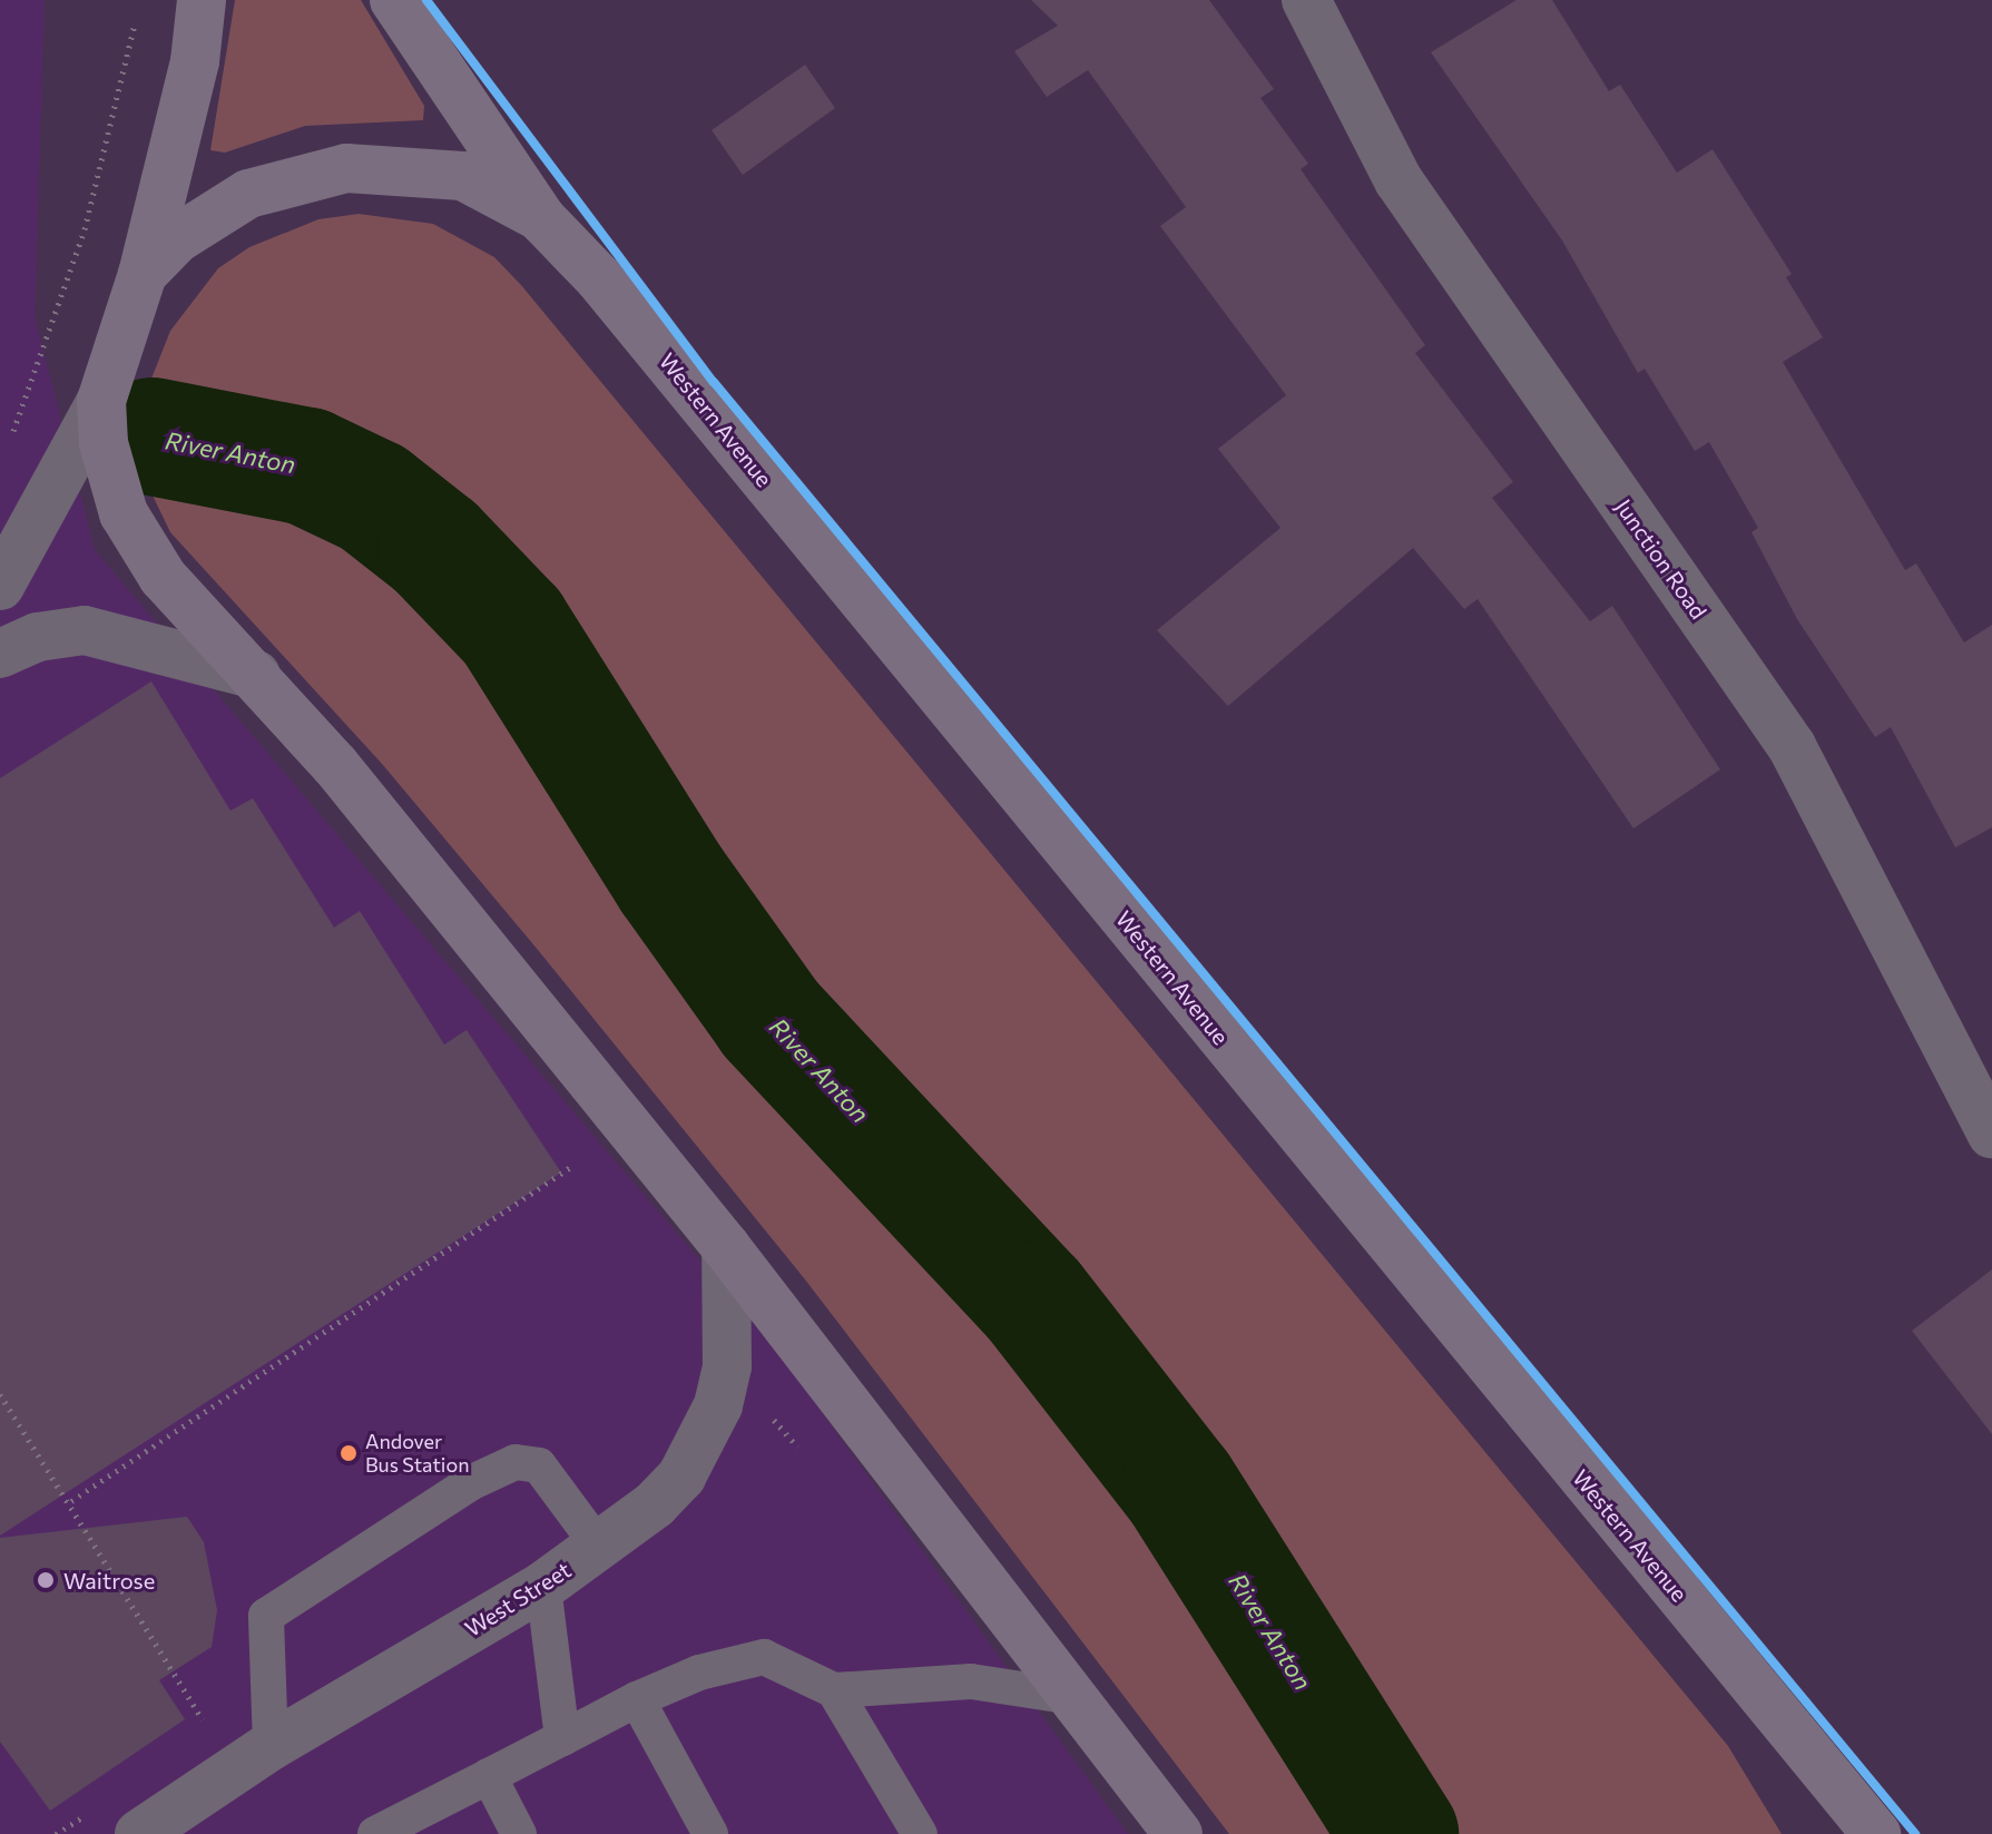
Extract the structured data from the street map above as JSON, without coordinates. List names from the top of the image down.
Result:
{
  "streets": {
    "main road": ["Western Avenue"],
    "street": ["Junction Road", "West Street"]
  },
  "crossings": [
    ["Western Avenue", "West Street"]
  ],
  "water": ["River Anton"],
  "places": ["Andover Bus Station", "Waitrose"]
}
